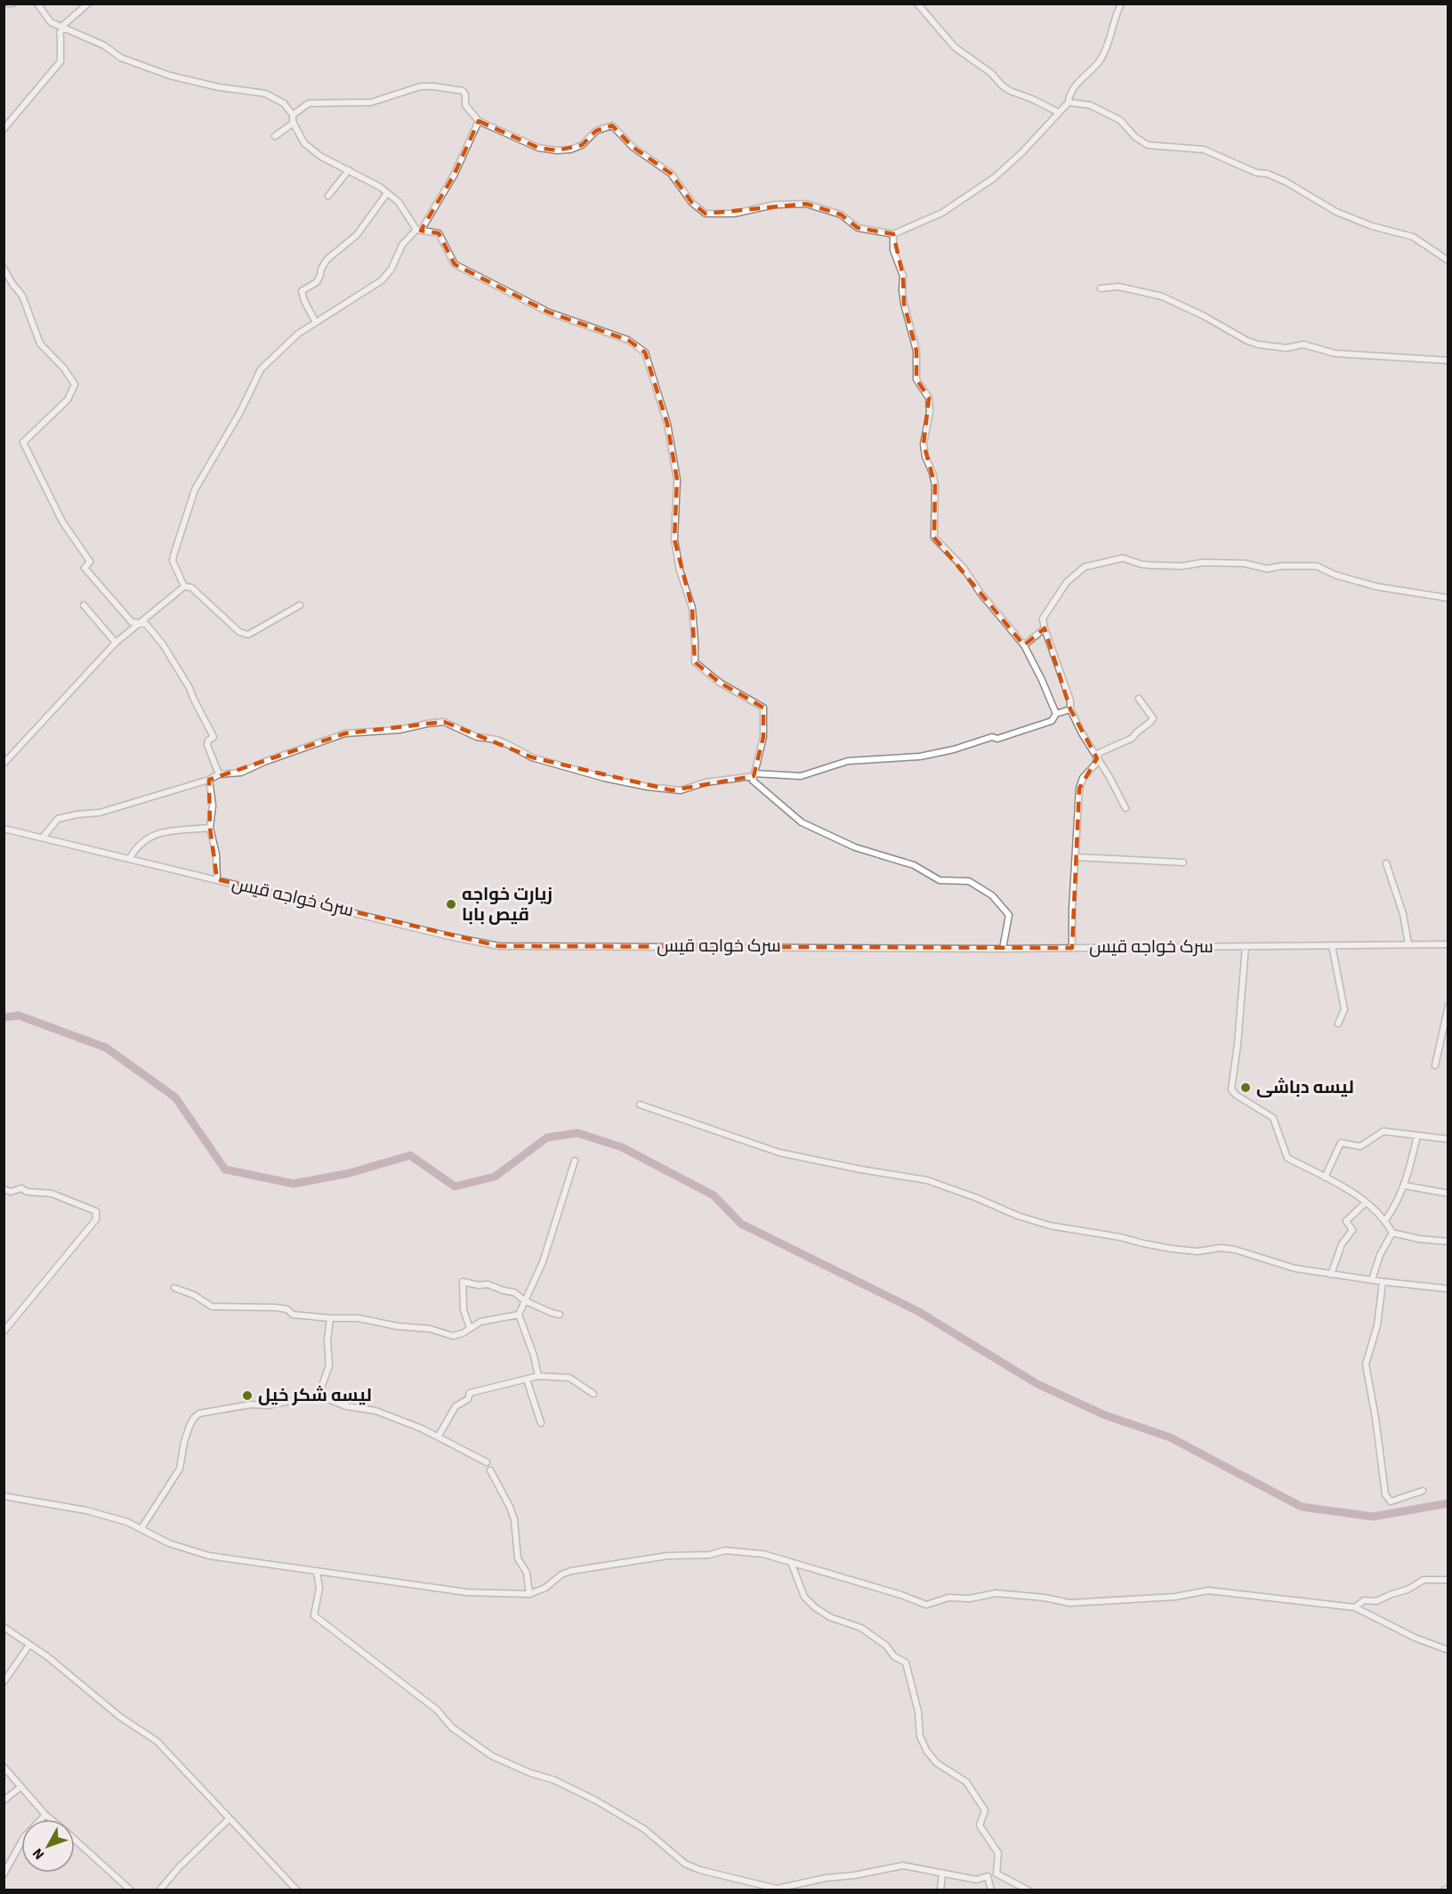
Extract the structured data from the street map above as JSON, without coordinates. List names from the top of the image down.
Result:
{
  "streets": {
    "street": ["سرک خواجه قیس"]
  },
  "places": ["زیارت خواجه قیص بابا", "لیسه دباشی", "لیسه شکر خیل"],
  "north": "bottom left"
}
